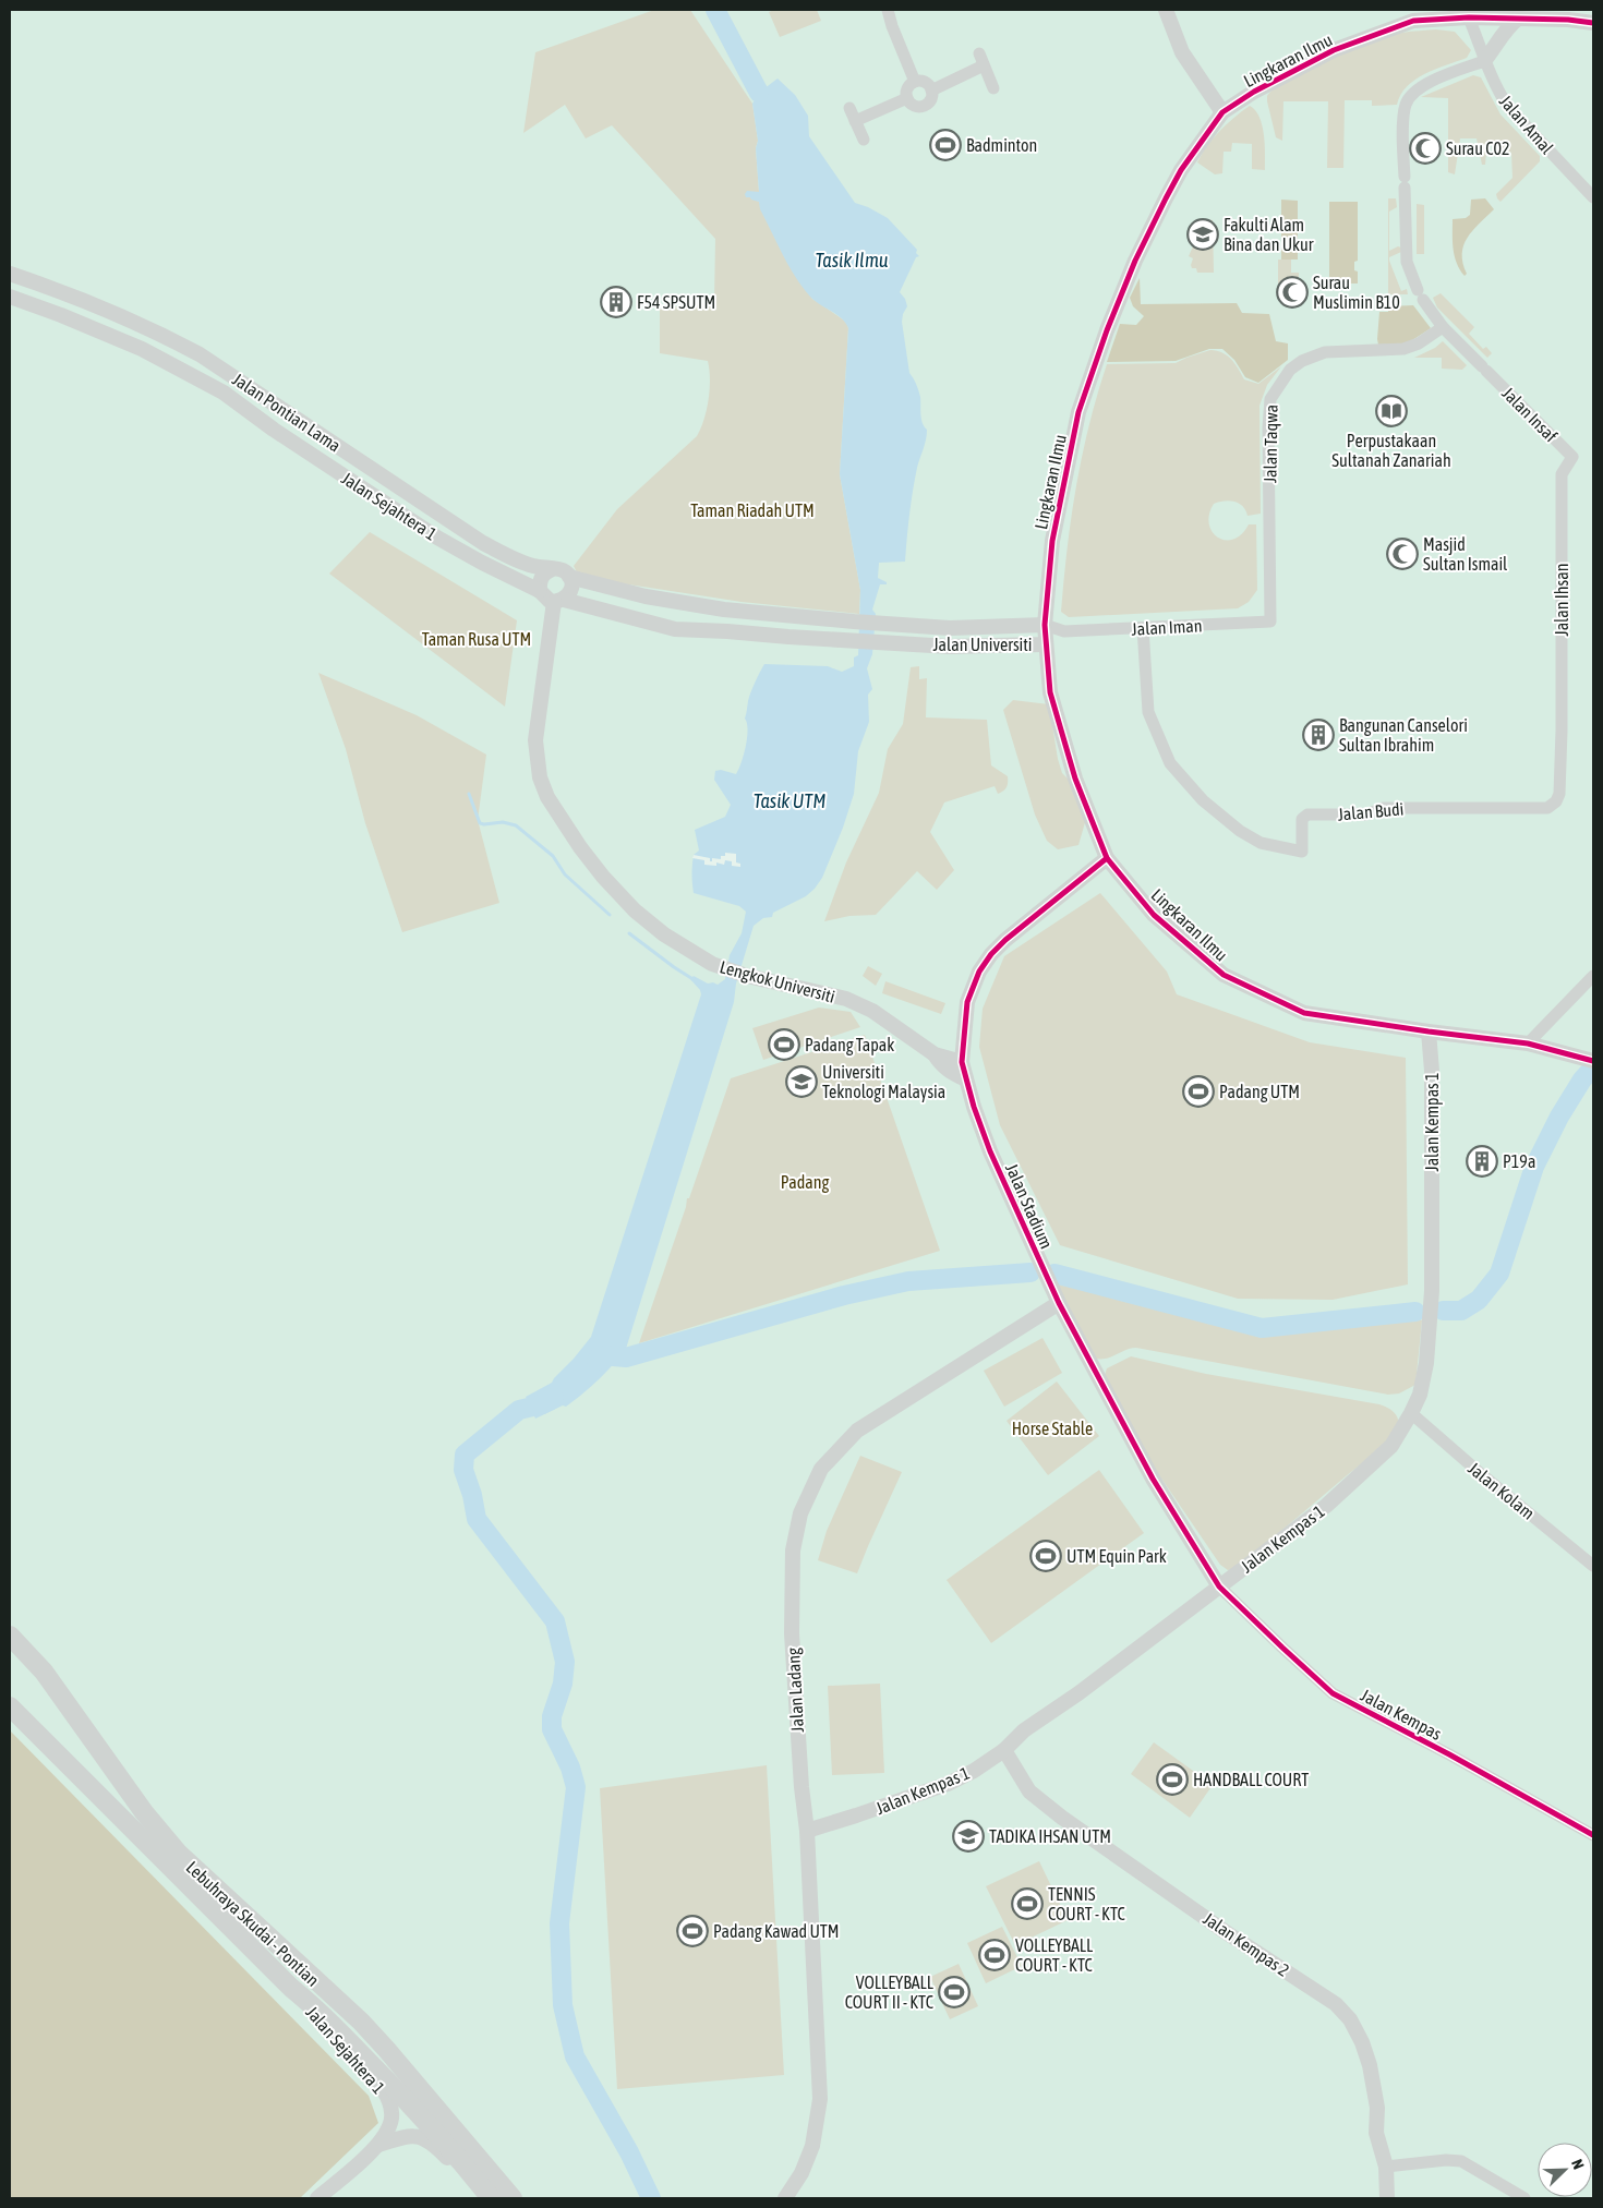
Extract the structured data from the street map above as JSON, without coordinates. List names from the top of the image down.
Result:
{
  "streets": {
    "highway": ["Lebuhraya Skudai - Pontian"],
    "street": [
      "Lingkaran Ilmu",
      "Jalan Amal",
      "Jalan Pontian Lama",
      "Jalan Insaf",
      "Jalan Taqwa",
      "Jalan Sejahtera 1",
      "Jalan Ihsan",
      "Jalan Iman",
      "Jalan Universiti",
      "Jalan Budi",
      "Lengkok Universiti",
      "Jalan Kempas 1",
      "Jalan Stadium",
      "Jalan Kolam",
      "Jalan Ladang",
      "Jalan Kempas",
      "Jalan Kempas 2"
    ]
  },
  "crossings": [
    ["Lingkaran Ilmu", "Jalan Amal"],
    ["Lingkaran Ilmu", "Jalan Universiti"],
    ["Lingkaran Ilmu", "Jalan Kempas 1"],
    ["Lingkaran Ilmu", "Jalan Stadium"],
    ["Jalan Amal", "Jalan Insaf"],
    ["Jalan Pontian Lama", "Jalan Sejahtera 1"],
    ["Jalan Pontian Lama", "Jalan Universiti"],
    ["Jalan Pontian Lama", "Lengkok Universiti"],
    ["Jalan Insaf", "Jalan Taqwa"],
    ["Jalan Insaf", "Jalan Ihsan"],
    ["Jalan Taqwa", "Jalan Iman"],
    ["Jalan Sejahtera 1", "Jalan Universiti"],
    ["Jalan Sejahtera 1", "Lengkok Universiti"],
    ["Jalan Sejahtera 1", "Lebuhraya Skudai - Pontian"],
    ["Jalan Ihsan", "Jalan Budi"],
    ["Jalan Iman", "Jalan Universiti"],
    ["Jalan Iman", "Jalan Budi"],
    ["Jalan Universiti", "Lengkok Universiti"],
    ["Lengkok Universiti", "Jalan Stadium"],
    ["Jalan Kempas 1", "Jalan Stadium"],
    ["Jalan Kempas 1", "Jalan Kolam"],
    ["Jalan Kempas 1", "Jalan Ladang"],
    ["Jalan Kempas 1", "Jalan Kempas"],
    ["Jalan Kempas 1", "Jalan Kempas 2"],
    ["Jalan Stadium", "Jalan Ladang"],
    ["Jalan Stadium", "Jalan Kempas"]
  ],
  "water": ["Tasik Ilmu", "Tasik UTM"],
  "parks": [
    "Taman Riadah UTM",
    "Taman Rusa UTM",
    "Padang",
    "Horse Stable"
  ],
  "places": {
    "sports": [
      "Badminton",
      "Padang Tapak",
      "Padang UTM",
      "UTM Equin Park",
      "HANDBALL COURT",
      "TENNIS COURT - KTC",
      "Padang Kawad UTM",
      "VOLLEYBALL COURT - KTC",
      "VOLLEYBALL COURT II - KTC"
    ],
    "mosque": ["Surau C02", "Surau Muslimin B10", "Masjid Sultan Ismail"],
    "school or university": ["Fakulti Alam Bina dan Ukur", "Universiti Teknologi Malaysia", "TADIKA IHSAN UTM"],
    "building": ["F54 SPSUTM", "Bangunan Canselori Sultan Ibrahim", "P19a"],
    "library": ["Perpustakaan Sultanah Zanariah"]
  },
  "north": "top right"
}
